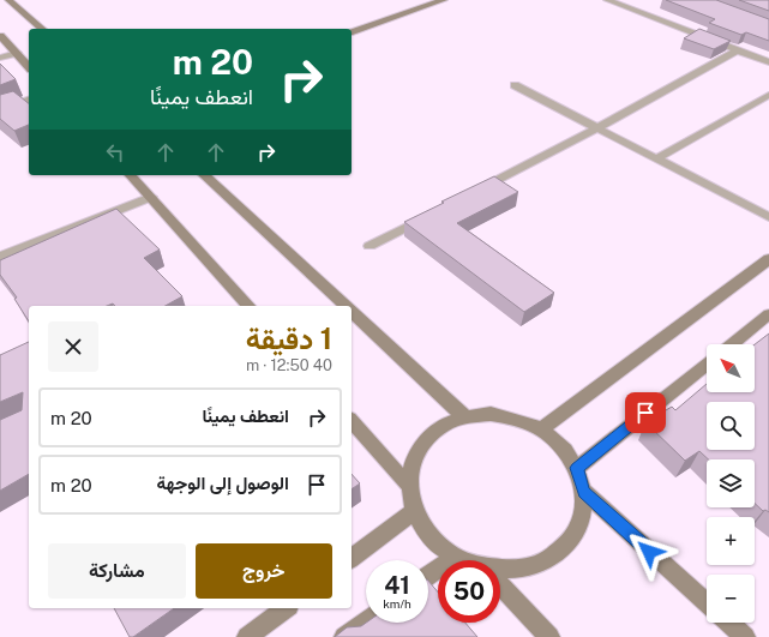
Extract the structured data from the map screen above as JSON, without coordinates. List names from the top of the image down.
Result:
{
  "north": "top left",
  "page": {
    "turn": ["20 m", "انعطف يمينًا"],
    "heading": ["1 دقيقة", "40 m · 12:50"],
    "map_buttons": ["+", "−"],
    "list": [
      {
        "name": "انعطف يمينًا",
        "value": "20 m"
      },
      {
        "name": "الوصول إلى الوجهة",
        "value": "20 m"
      }
    ],
    "buttons": ["خروج", "مشاركة"],
    "speed": "41 km/h",
    "limit": "50"
  }
}
